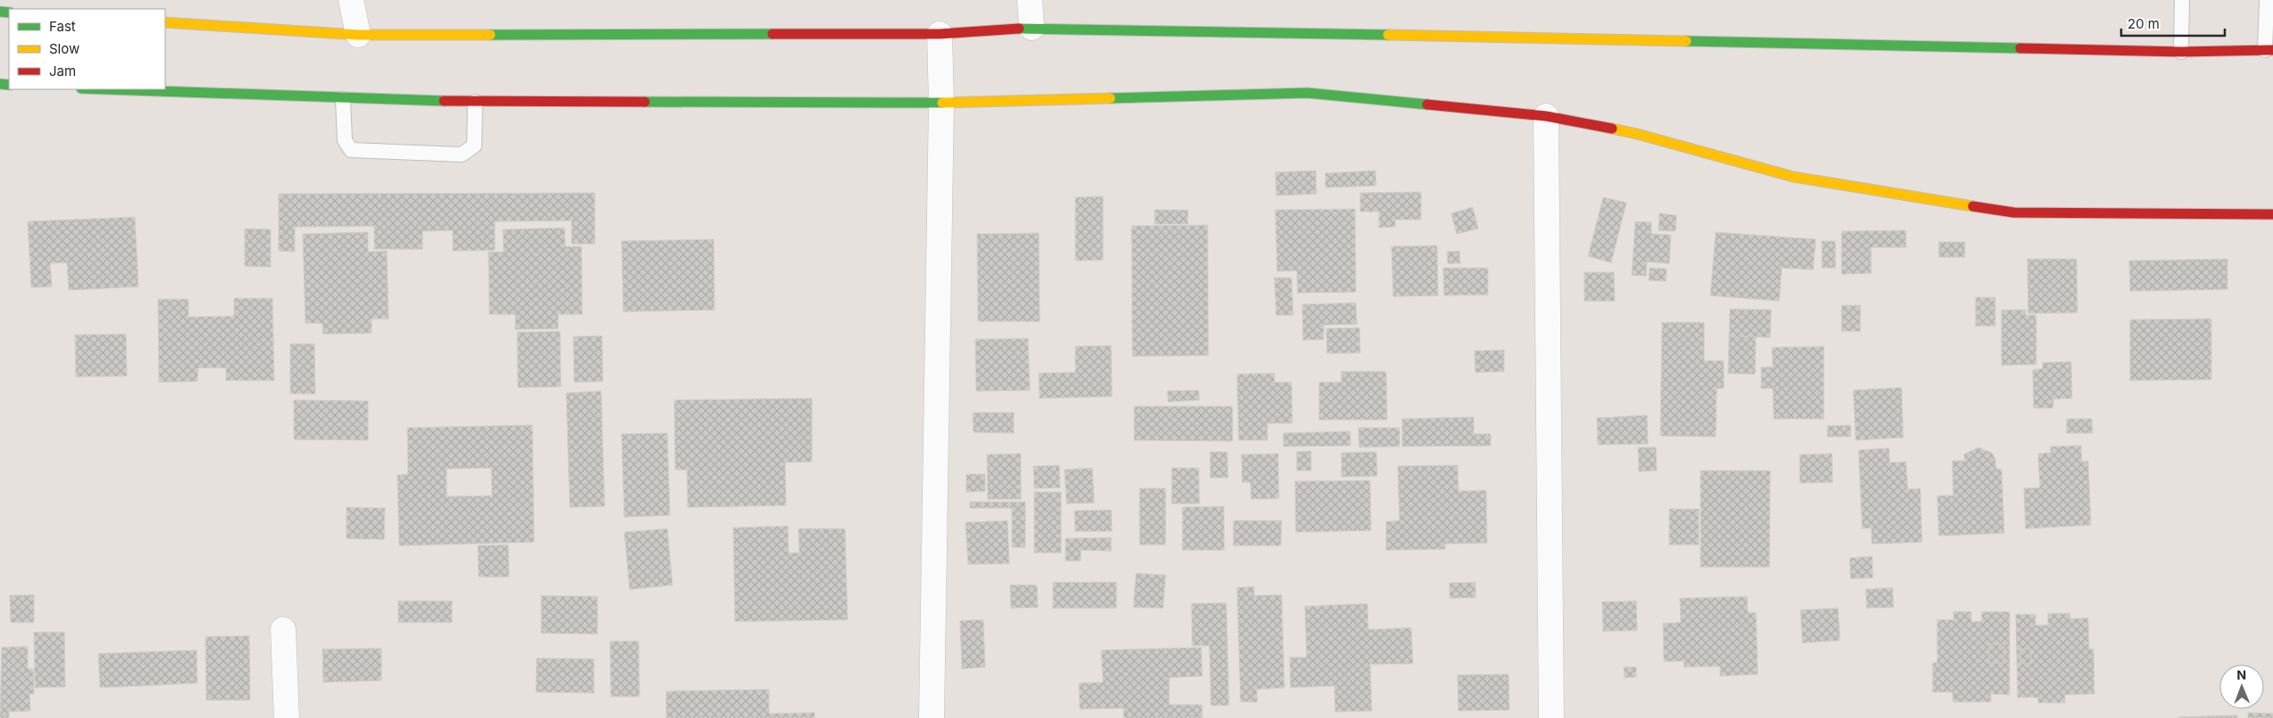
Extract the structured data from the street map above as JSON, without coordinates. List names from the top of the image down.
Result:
{
  "legend": ["Fast", "Slow", "Jam"],
  "scale_bar": "20 m",
  "north": "top"
}
